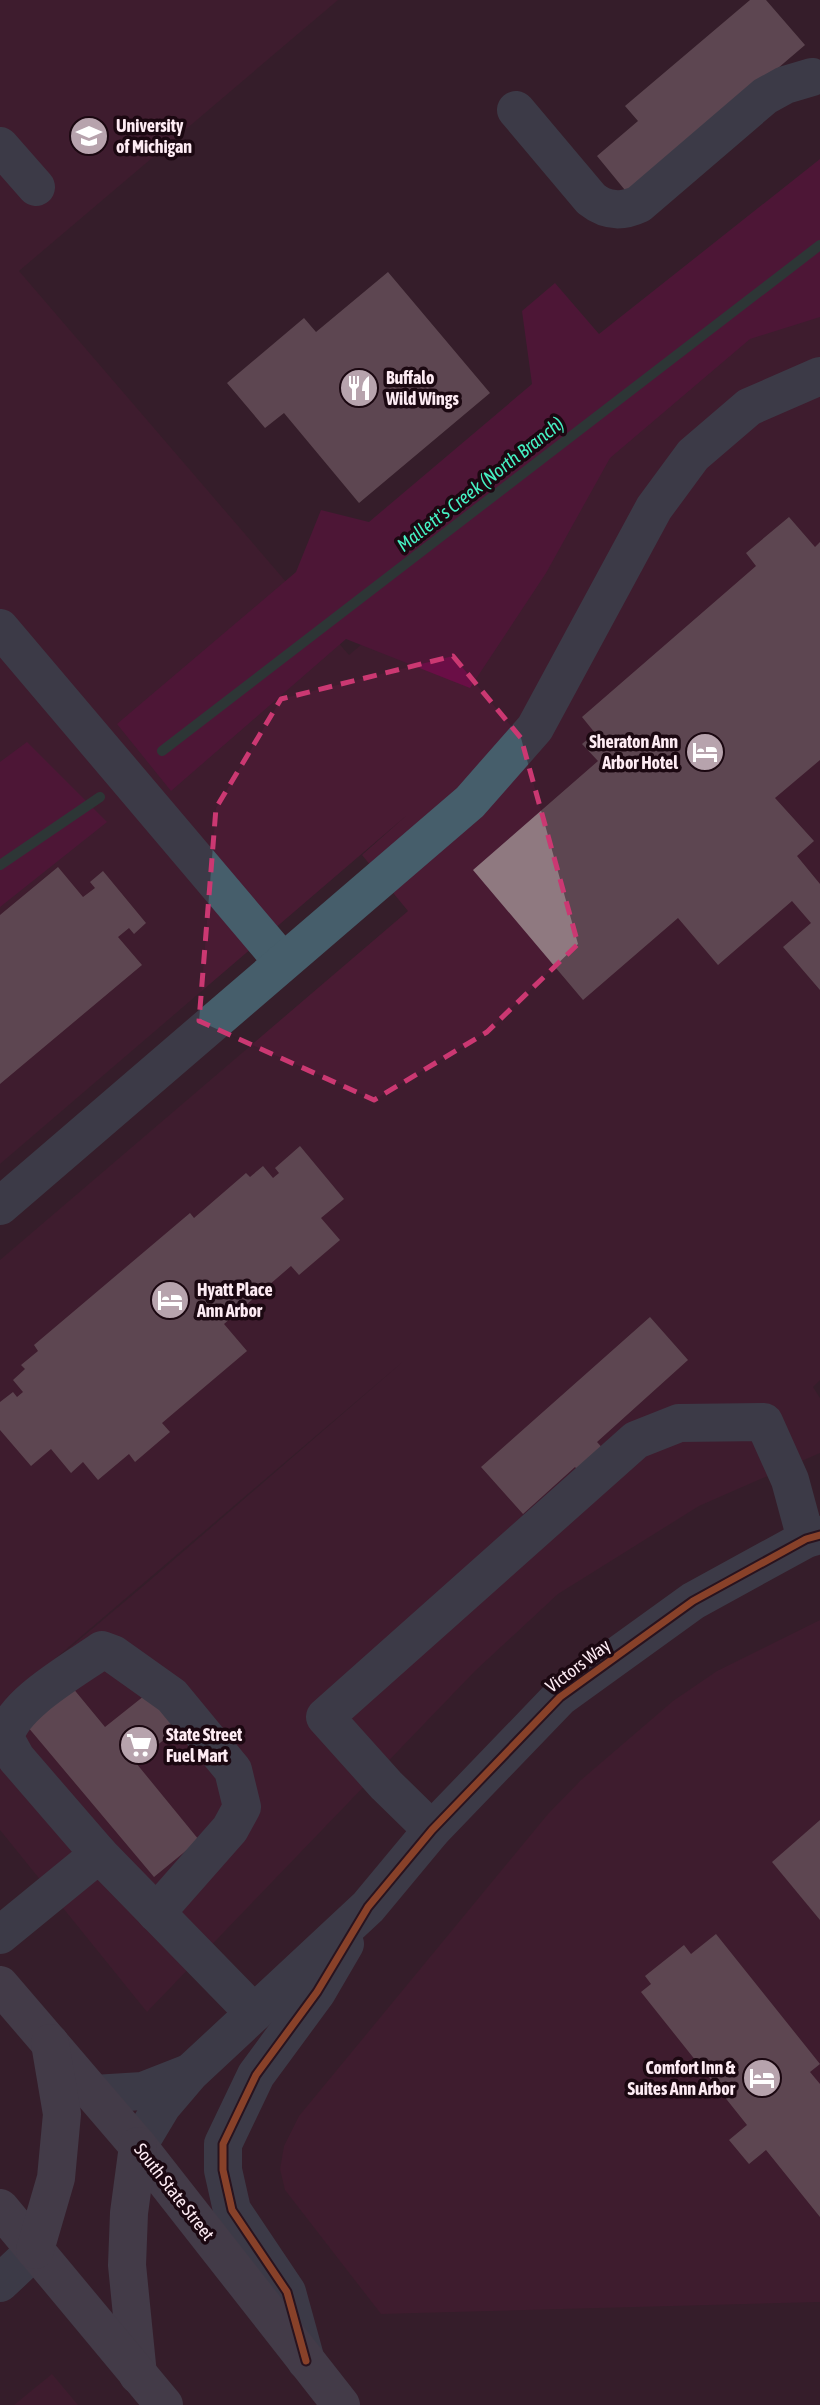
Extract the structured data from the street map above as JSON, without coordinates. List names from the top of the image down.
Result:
{
  "streets": {
    "main road": ["South State Street"],
    "street": ["Victors Way"]
  },
  "crossings": [
    ["Victors Way", "South State Street"]
  ],
  "water": ["Mallett's Creek (North Branch)"],
  "places": {
    "school or university": ["University of Michigan"],
    "restaurant": ["Buffalo Wild Wings"],
    "hotel": ["Sheraton Ann Arbor Hotel", "Hyatt Place Ann Arbor", "Comfort Inn & Suites Ann Arbor"],
    "supermarket": ["State Street Fuel Mart"]
  }
}
